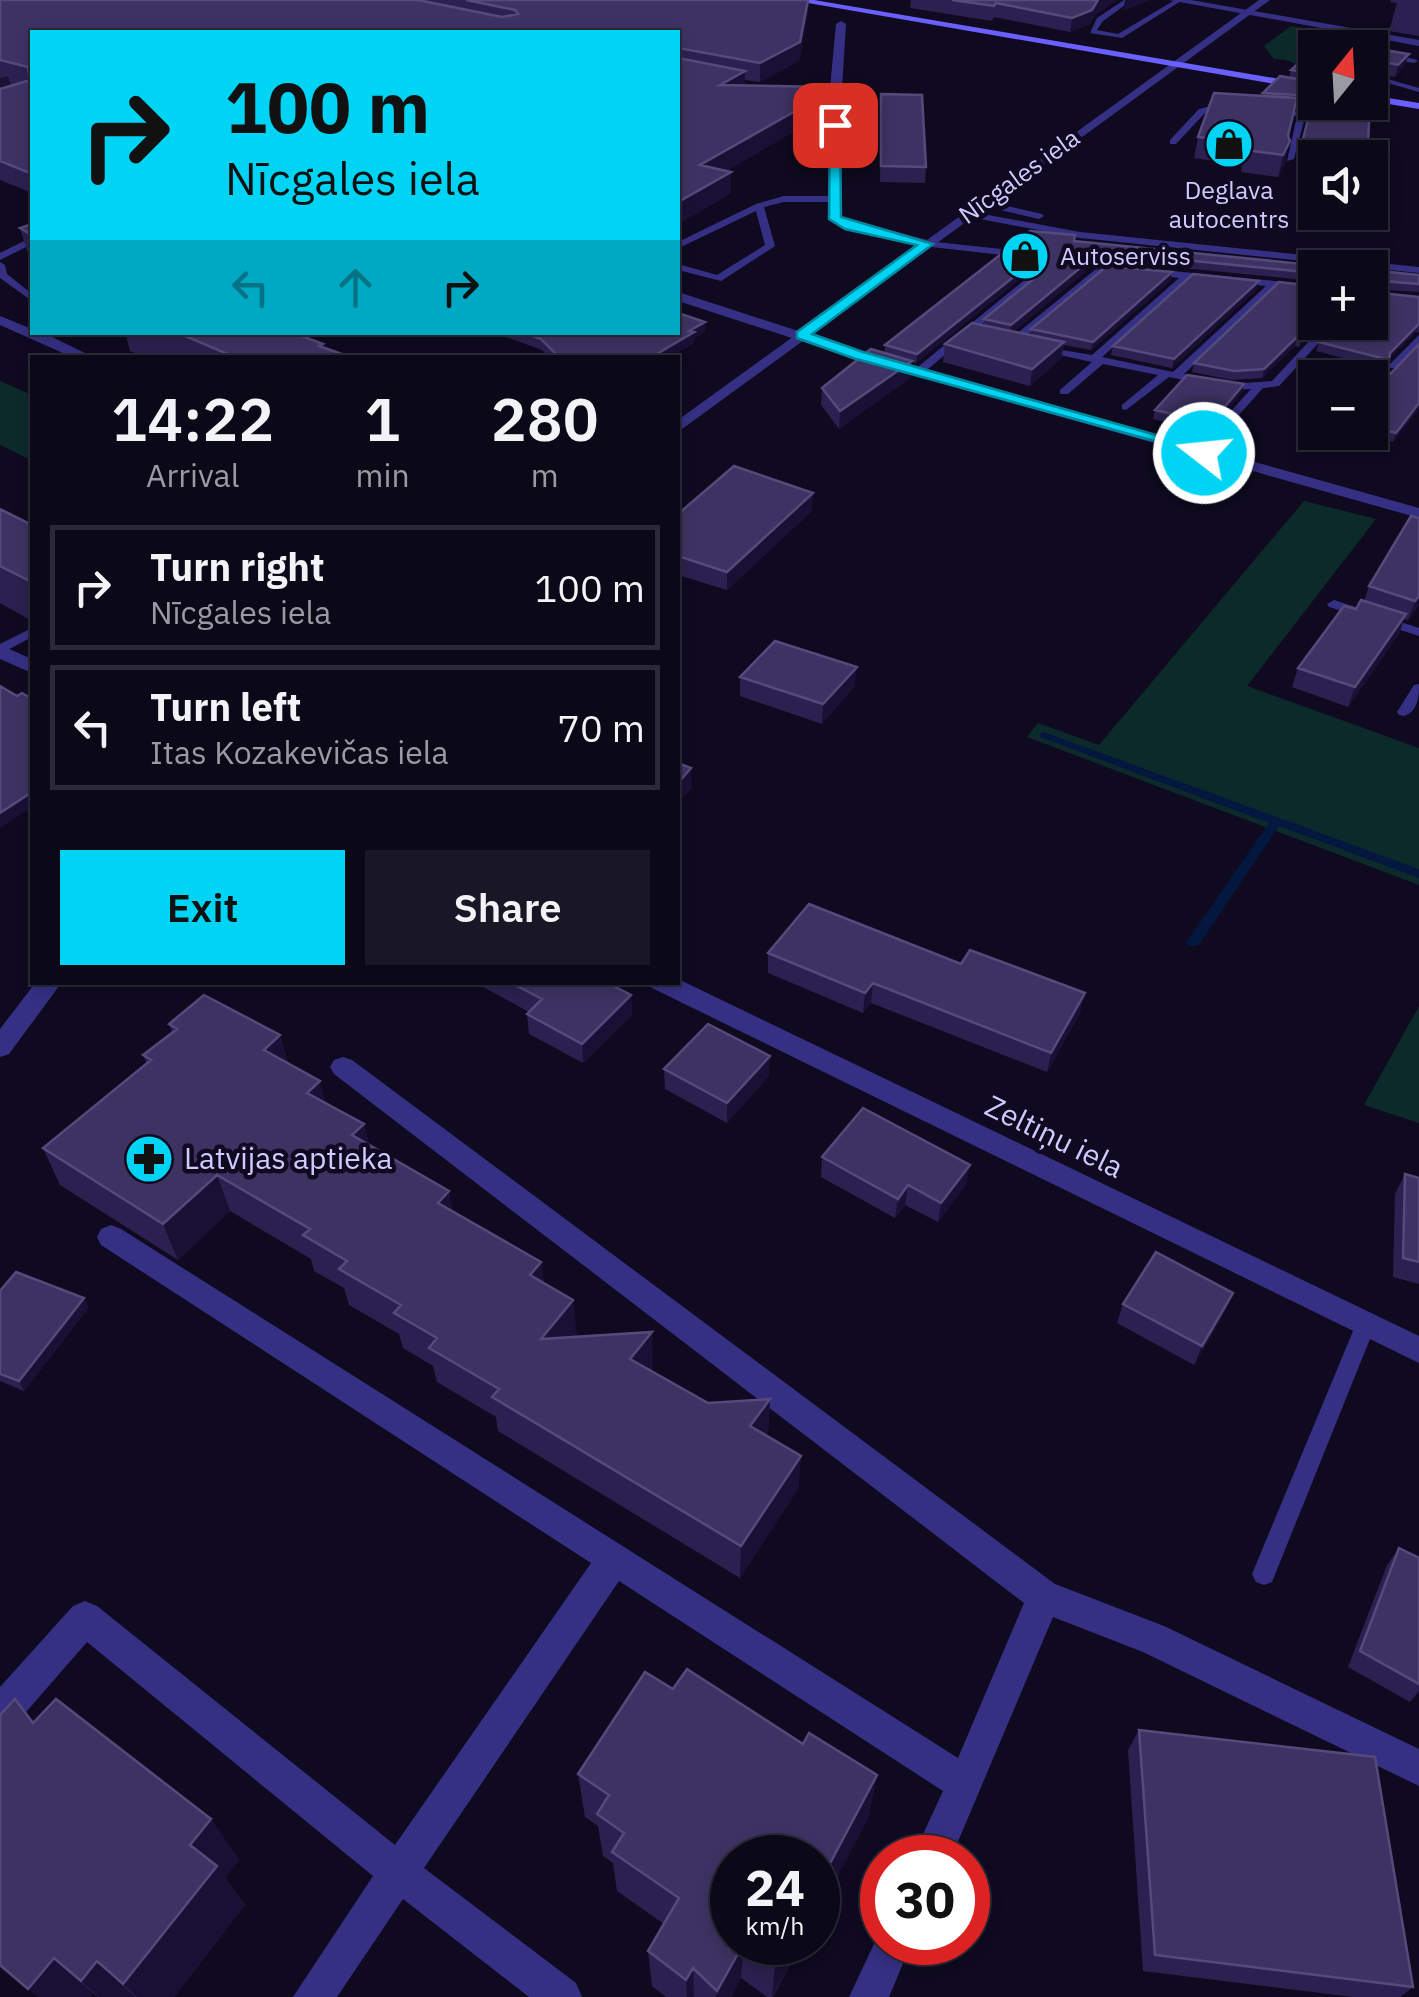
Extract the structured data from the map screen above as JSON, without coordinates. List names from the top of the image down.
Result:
{
  "streets": {
    "street": ["Nīcgales iela", "Zeltiņu iela"]
  },
  "places": {
    "shop": ["Deglava autocentrs", "Autoserviss"],
    "pharmacy": ["Latvijas aptieka"]
  },
  "north": "top",
  "page": {
    "map_buttons": ["+", "−"],
    "turn": ["100 m", "Nīcgales iela"],
    "eta": [
      "14:22",
      "Arrival",
      "1",
      "min",
      "280",
      "m"
    ],
    "list": [
      {
        "name": "Turn right",
        "note": "Nīcgales iela",
        "value": "100 m"
      },
      {
        "name": "Turn left",
        "note": "Itas Kozakevičas iela",
        "value": "70 m"
      }
    ],
    "buttons": ["Exit", "Share"],
    "speed": "24 km/h",
    "limit": "30"
  }
}
